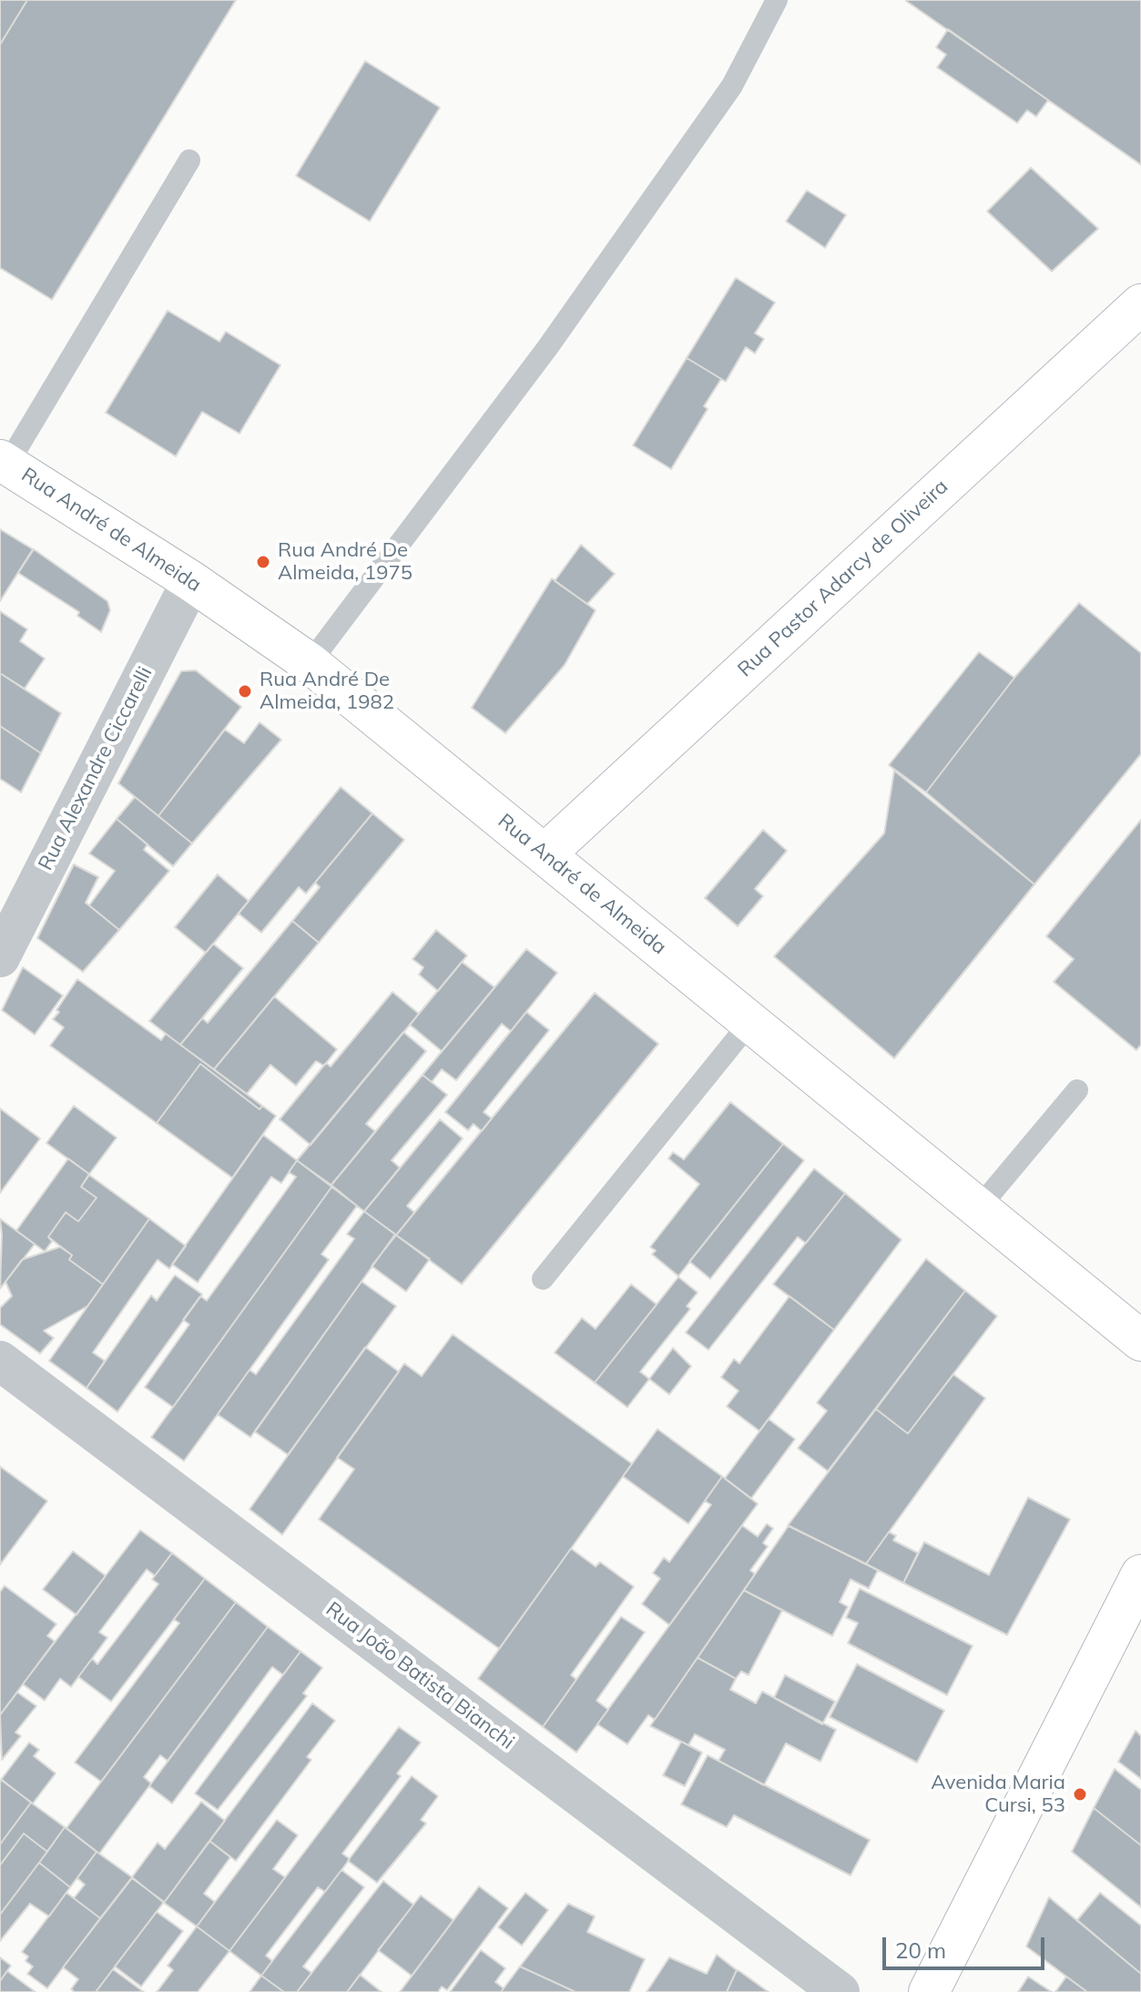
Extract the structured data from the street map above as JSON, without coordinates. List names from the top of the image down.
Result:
{
  "streets": {
    "main road": ["Rua André de Almeida", "Rua Pastor Adarcy de Oliveira"],
    "street": ["Rua Alexandre Ciccarelli", "Rua João Batista Bianchi"]
  },
  "crossings": [
    ["Rua André de Almeida", "Rua Pastor Adarcy de Oliveira"],
    ["Rua André de Almeida", "Rua Alexandre Ciccarelli"]
  ],
  "places": ["Rua André De Almeida, 1975", "Rua André De Almeida, 1982", "Avenida Maria Cursi, 53"],
  "scale_bar": "20 m"
}
